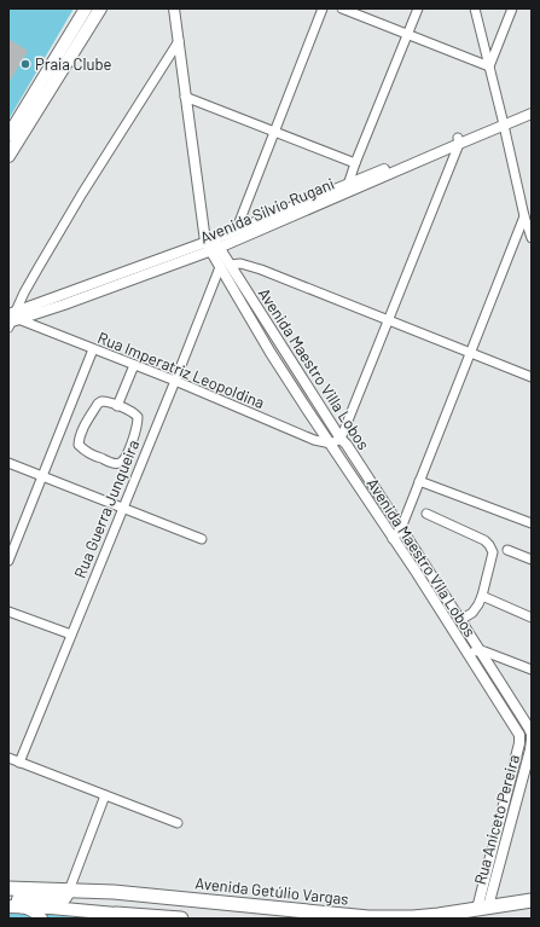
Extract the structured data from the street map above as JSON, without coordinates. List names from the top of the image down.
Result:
{
  "streets": {
    "main road": ["Avenida Getúlio Vargas"],
    "street": [
      "Avenida Silvio Rugani",
      "Avenida Maestro Villa Lobos",
      "Rua Imperatriz Leopoldina",
      "Rua Guerra Junqueira",
      "Avenida Maestro Vila Lobos",
      "Rua Aniceto Pereira"
    ]
  },
  "crossings": [
    ["Avenida Silvio Rugani", "Avenida Maestro Villa Lobos"],
    ["Avenida Silvio Rugani", "Rua Imperatriz Leopoldina"],
    ["Avenida Silvio Rugani", "Avenida Maestro Vila Lobos"],
    ["Avenida Maestro Villa Lobos", "Avenida Maestro Vila Lobos"],
    ["Avenida Maestro Villa Lobos", "Rua Aniceto Pereira"],
    ["Rua Imperatriz Leopoldina", "Rua Guerra Junqueira"],
    ["Rua Imperatriz Leopoldina", "Avenida Maestro Vila Lobos"],
    ["Rua Guerra Junqueira", "Avenida Maestro Vila Lobos"],
    ["Avenida Maestro Vila Lobos", "Rua Aniceto Pereira"],
    ["Avenida Maestro Vila Lobos", "Avenida Getúlio Vargas"],
    ["Rua Aniceto Pereira", "Avenida Getúlio Vargas"]
  ],
  "places": ["Praia Clube"]
}
